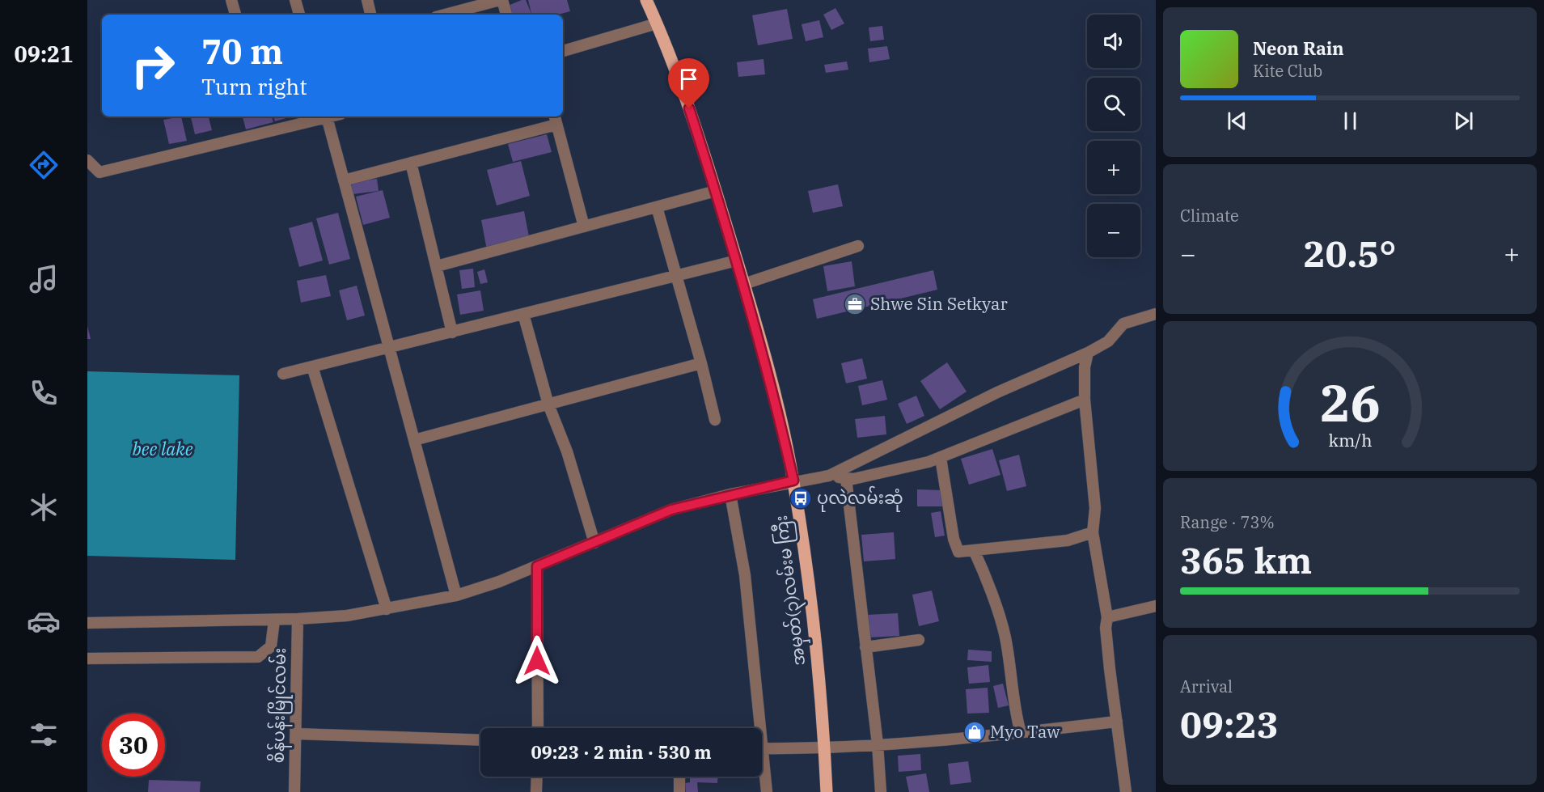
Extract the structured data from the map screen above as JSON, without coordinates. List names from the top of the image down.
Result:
{
  "streets": {
    "main road": ["အမှတ်(၃)လမ်းမ ကြီး"],
    "street": ["စိန်ပန်းမြိုင်လမ်း"]
  },
  "water": ["bee lake"],
  "places": {
    "office": ["Shwe Sin Setkyar"],
    "bus stop": ["ပုလဲလမ်းဆုံ"],
    "shop": ["Myo Taw"]
  },
  "page": {
    "tabs": "09:21",
    "map_buttons": ["+", "−"],
    "turn": ["70 m", "Turn right"],
    "song": ["Neon Rain", "Kite Club"],
    "tile": [
      "Climate",
      ["Range · 73%", "365 km"],
      ["Arrival", "09:23"]
    ],
    "heat": ["−", "20.5°", "+"],
    "limit": "30",
    "trip": "09:23 · 2 min · 530 m",
    "gauge": ["26", "km/h"]
  }
}
